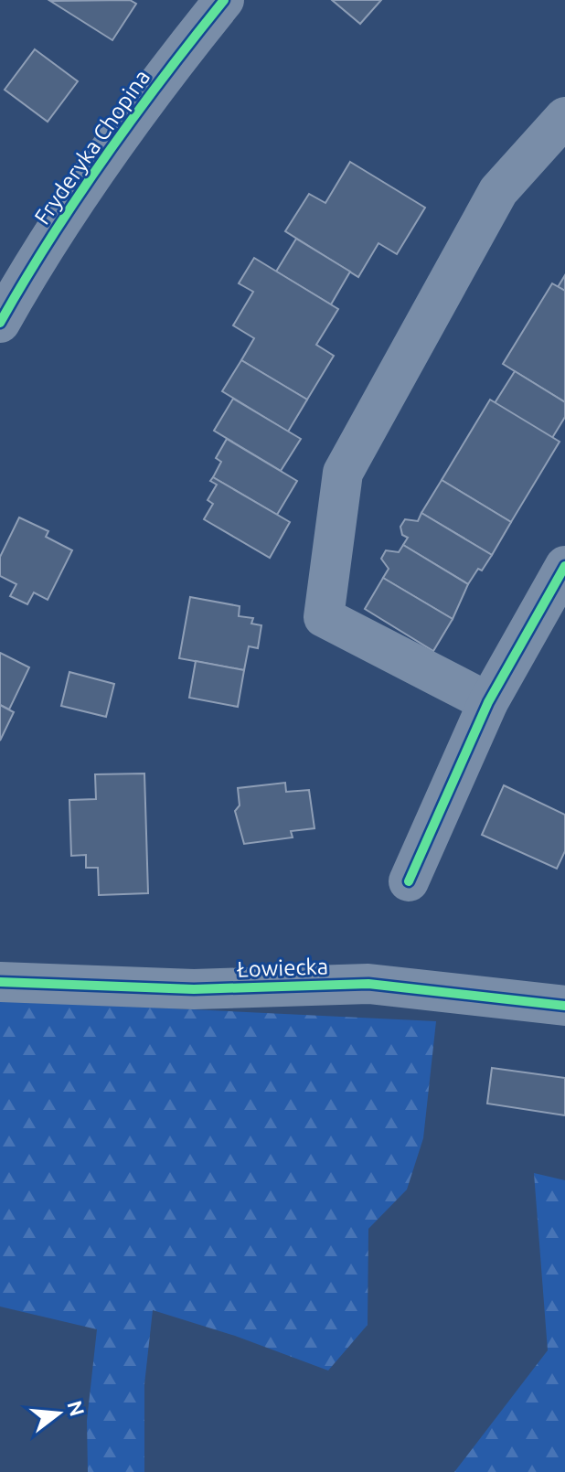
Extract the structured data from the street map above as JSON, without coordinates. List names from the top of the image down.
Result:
{
  "streets": {
    "street": ["Fryderyka Chopina", "Łowiecka"]
  },
  "north": "right"
}
